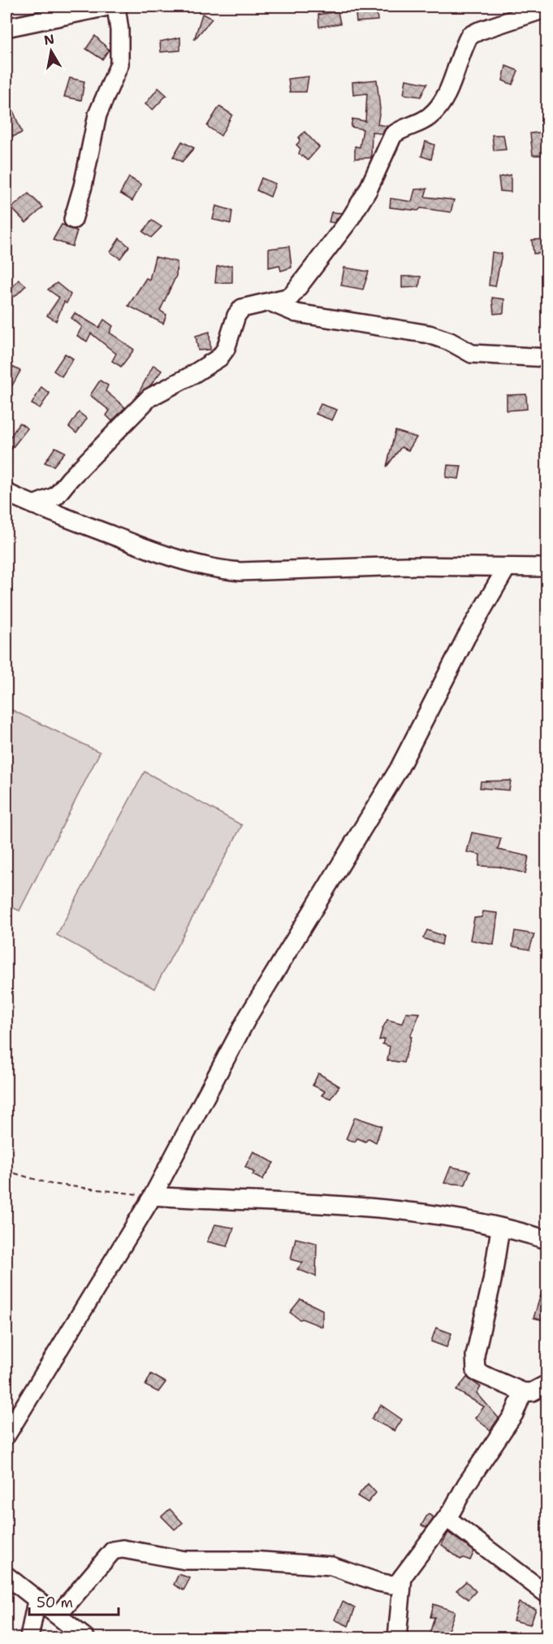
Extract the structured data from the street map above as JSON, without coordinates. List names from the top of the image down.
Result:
{
  "scale_bar": "50 m",
  "north": "top"
}
